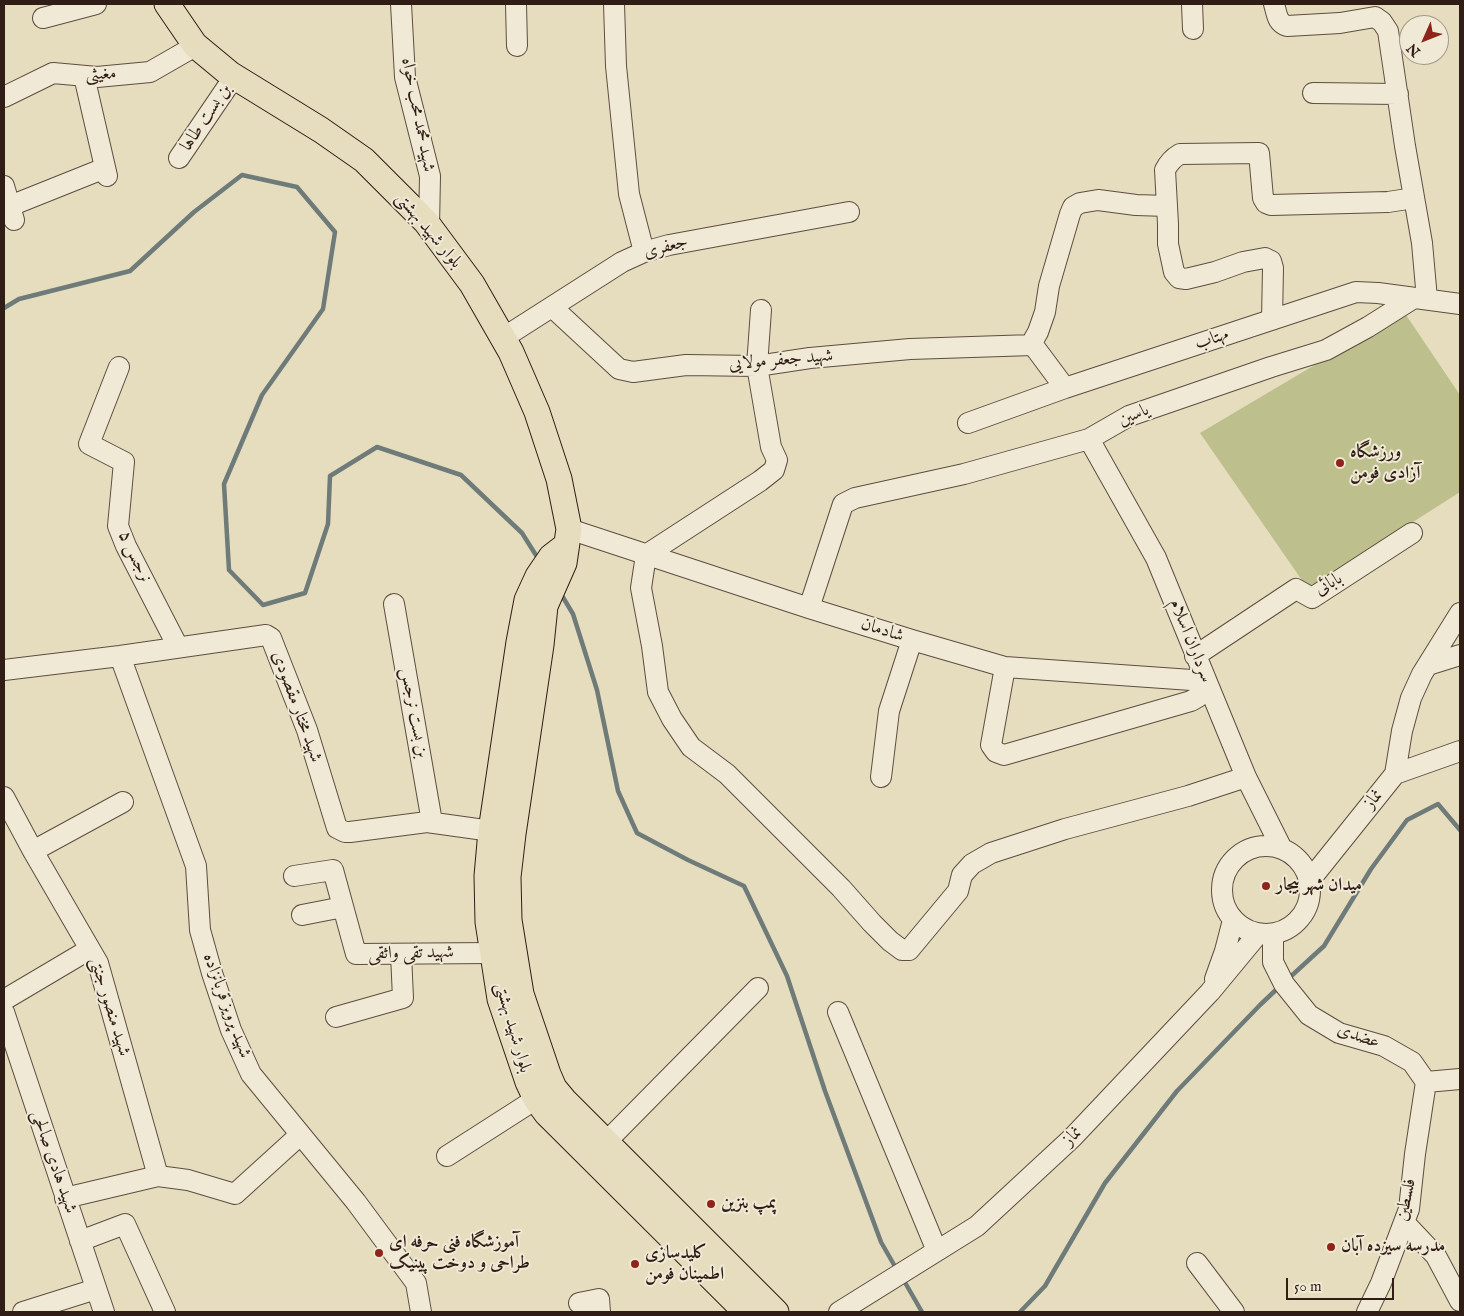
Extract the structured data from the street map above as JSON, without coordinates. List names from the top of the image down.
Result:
{
  "streets": {
    "main road": ["بلوار شهید بهشتی"],
    "street": [
      "مغیثی",
      "شهید محمد محب خواه",
      "بن بست طاها",
      "جعفری",
      "مهتاب",
      "شهید جعفر مولایی",
      "یاسین",
      "نرجس ۵",
      "بابائی",
      "شادمان",
      "سرداران اسلام",
      "شهید مختار مقصودی",
      "بن بست نرجس",
      "نماز",
      "شهید تقی واثقی",
      "شهید پرویز قربانزاده",
      "شهید منصور جنتی",
      "عضدی",
      "شهید هادی صالحی",
      "فلسطین"
    ]
  },
  "crossings": [
    ["مغیثی", "بلوار شهید بهشتی"],
    ["شهید محمد محب خواه", "بلوار شهید بهشتی"],
    ["بن بست طاها", "بلوار شهید بهشتی"],
    ["بلوار شهید بهشتی", "جعفری"],
    ["بلوار شهید بهشتی", "شادمان"],
    ["بلوار شهید بهشتی", "شهید مختار مقصودی"],
    ["بلوار شهید بهشتی", "شهید تقی واثقی"],
    ["جعفری", "شهید جعفر مولایی"],
    ["مهتاب", "یاسین"],
    ["یاسین", "شادمان"],
    ["یاسین", "سرداران اسلام"],
    ["نرجس ۵", "شهید مختار مقصودی"],
    ["بابائی", "سرداران اسلام"],
    ["شادمان", "سرداران اسلام"],
    ["سرداران اسلام", "نماز"],
    ["سرداران اسلام", "عضدی"],
    ["شهید مختار مقصودی", "بن بست نرجس"],
    ["شهید مختار مقصودی", "شهید پرویز قربانزاده"],
    ["نماز", "عضدی"],
    ["عضدی", "فلسطین"]
  ],
  "places": [
    "ورزشگاه آزادی فومن",
    "میدان شهر بیجار",
    "پمپ بنزین",
    "مدرسه سیزده آبان",
    "آموزشگاه فنی حرفه ای طراحی و دوخت پینیک",
    "کلیدسازی اطمینان فومن"
  ],
  "scale_bar": "50 m",
  "north": "bottom left"
}
